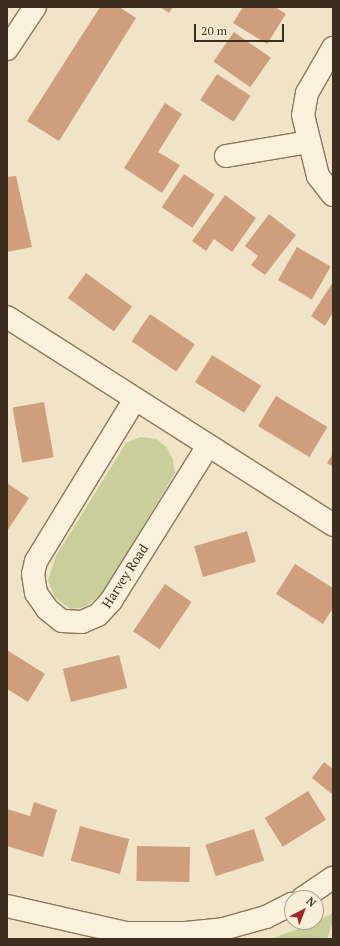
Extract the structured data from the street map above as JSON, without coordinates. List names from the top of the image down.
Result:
{
  "streets": {
    "street": ["Harvey Road"]
  },
  "scale_bar": "20 m",
  "north": "top right"
}
